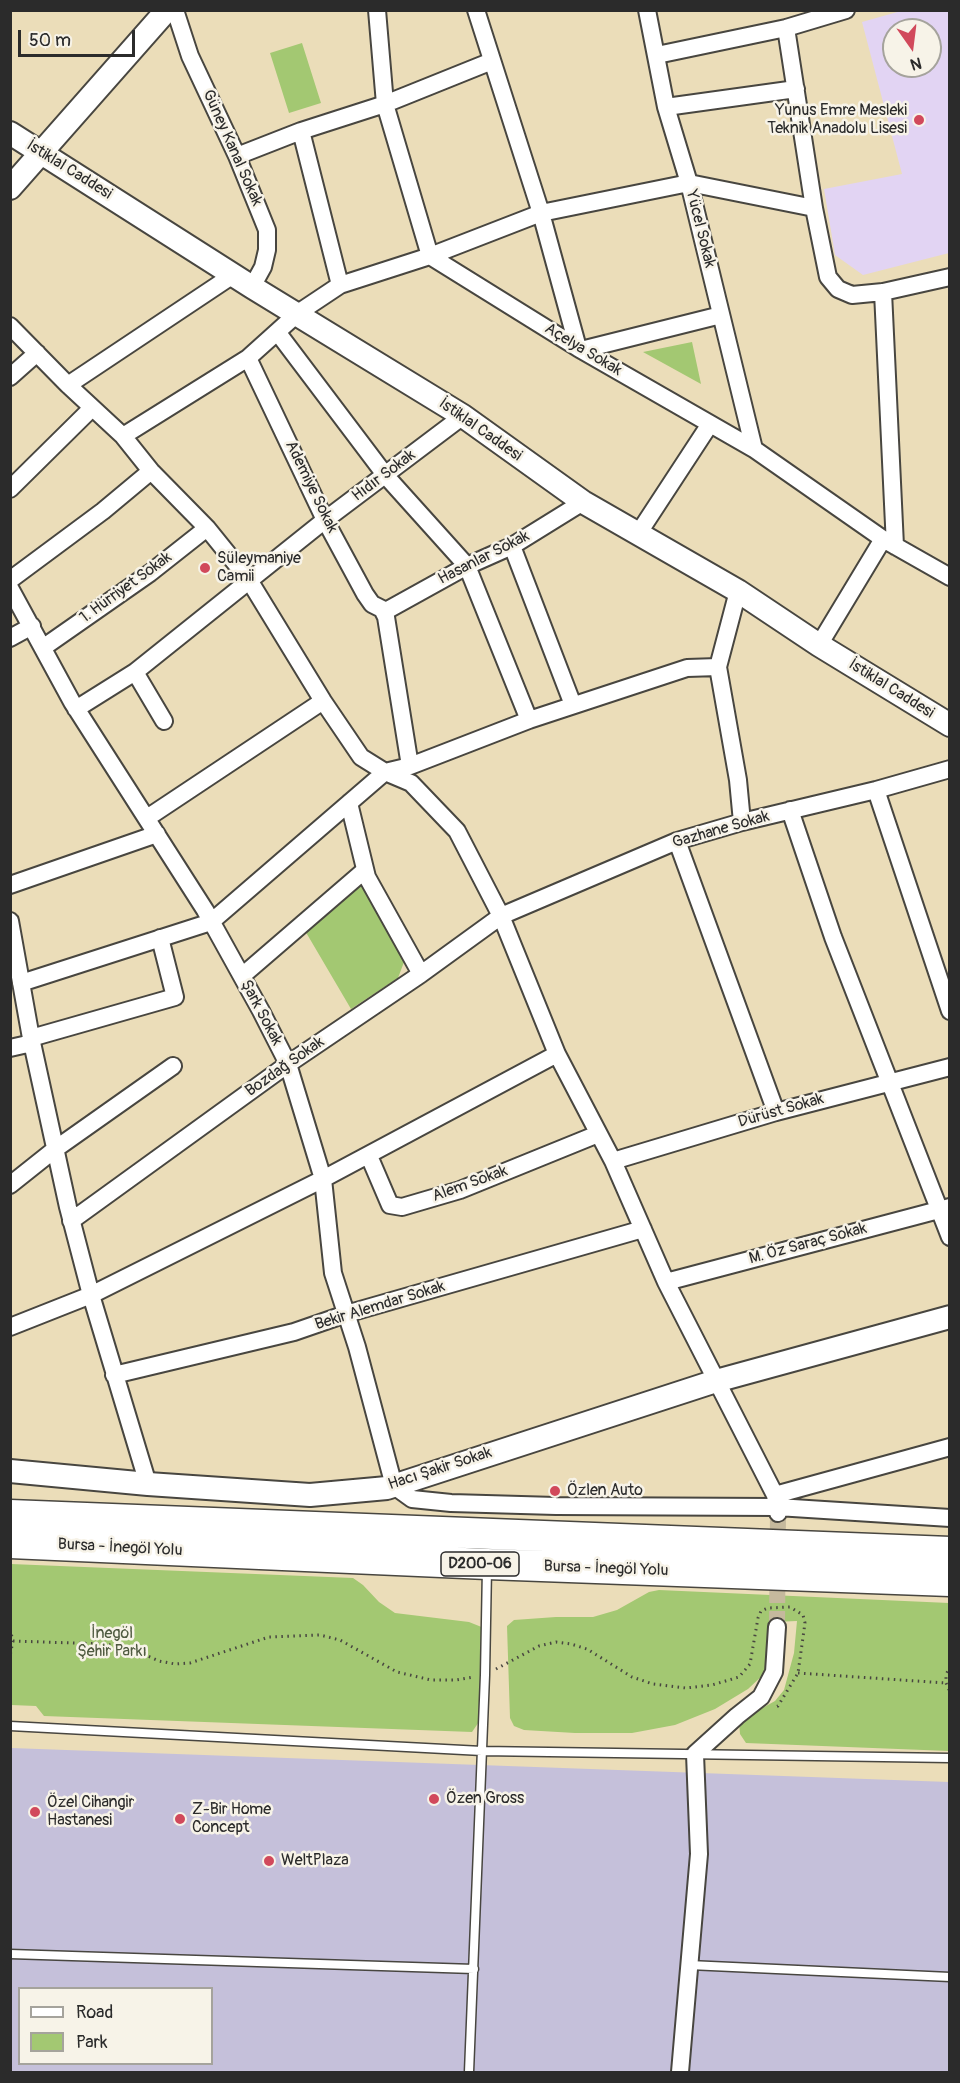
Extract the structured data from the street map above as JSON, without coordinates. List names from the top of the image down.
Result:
{
  "streets": {
    "highway": ["Bursa - İnegöl Yolu", "D200-06"],
    "main road": ["İstiklal Caddesi", "Hacı Şakir Sokak"],
    "street": [
      "Güney Kanal Sokak",
      "Yücel Sokak",
      "Açelya Sokak",
      "Hıdır Sokak",
      "Ademiye Sokak",
      "Hasanlar Sokak",
      "1. Hürriyet Sokak",
      "Gazhane Sokak",
      "Şark Sokak",
      "Bozdağ Sokak",
      "Dürüst Sokak",
      "Alem Sokak",
      "M. Öz Saraç Sokak",
      "Bekir Alemdar Sokak"
    ]
  },
  "crossings": [
    ["Güney Kanal Sokak", "İstiklal Caddesi"],
    ["İstiklal Caddesi", "Hıdır Sokak"],
    ["İstiklal Caddesi", "Hasanlar Sokak"],
    ["Yücel Sokak", "Açelya Sokak"],
    ["Hıdır Sokak", "Ademiye Sokak"],
    ["Hıdır Sokak", "Şark Sokak"],
    ["Ademiye Sokak", "Hasanlar Sokak"],
    ["1. Hürriyet Sokak", "Şark Sokak"],
    ["Gazhane Sokak", "Bozdağ Sokak"],
    ["Şark Sokak", "Bozdağ Sokak"],
    ["Şark Sokak", "Bekir Alemdar Sokak"],
    ["Şark Sokak", "Hacı Şakir Sokak"]
  ],
  "parks": ["İnegöl Şehir Parkı"],
  "places": [
    "Yunus Emre Mesleki Teknik Anadolu Lisesi",
    "Süleymaniye Camii",
    "Özlen Auto",
    "Özen Gross",
    "Özel Cihangir Hastanesi",
    "Z-Bir Home Concept",
    "WeltPlaza"
  ],
  "legend": ["Road", "Park"],
  "scale_bar": "50 m",
  "north": "bottom"
}
